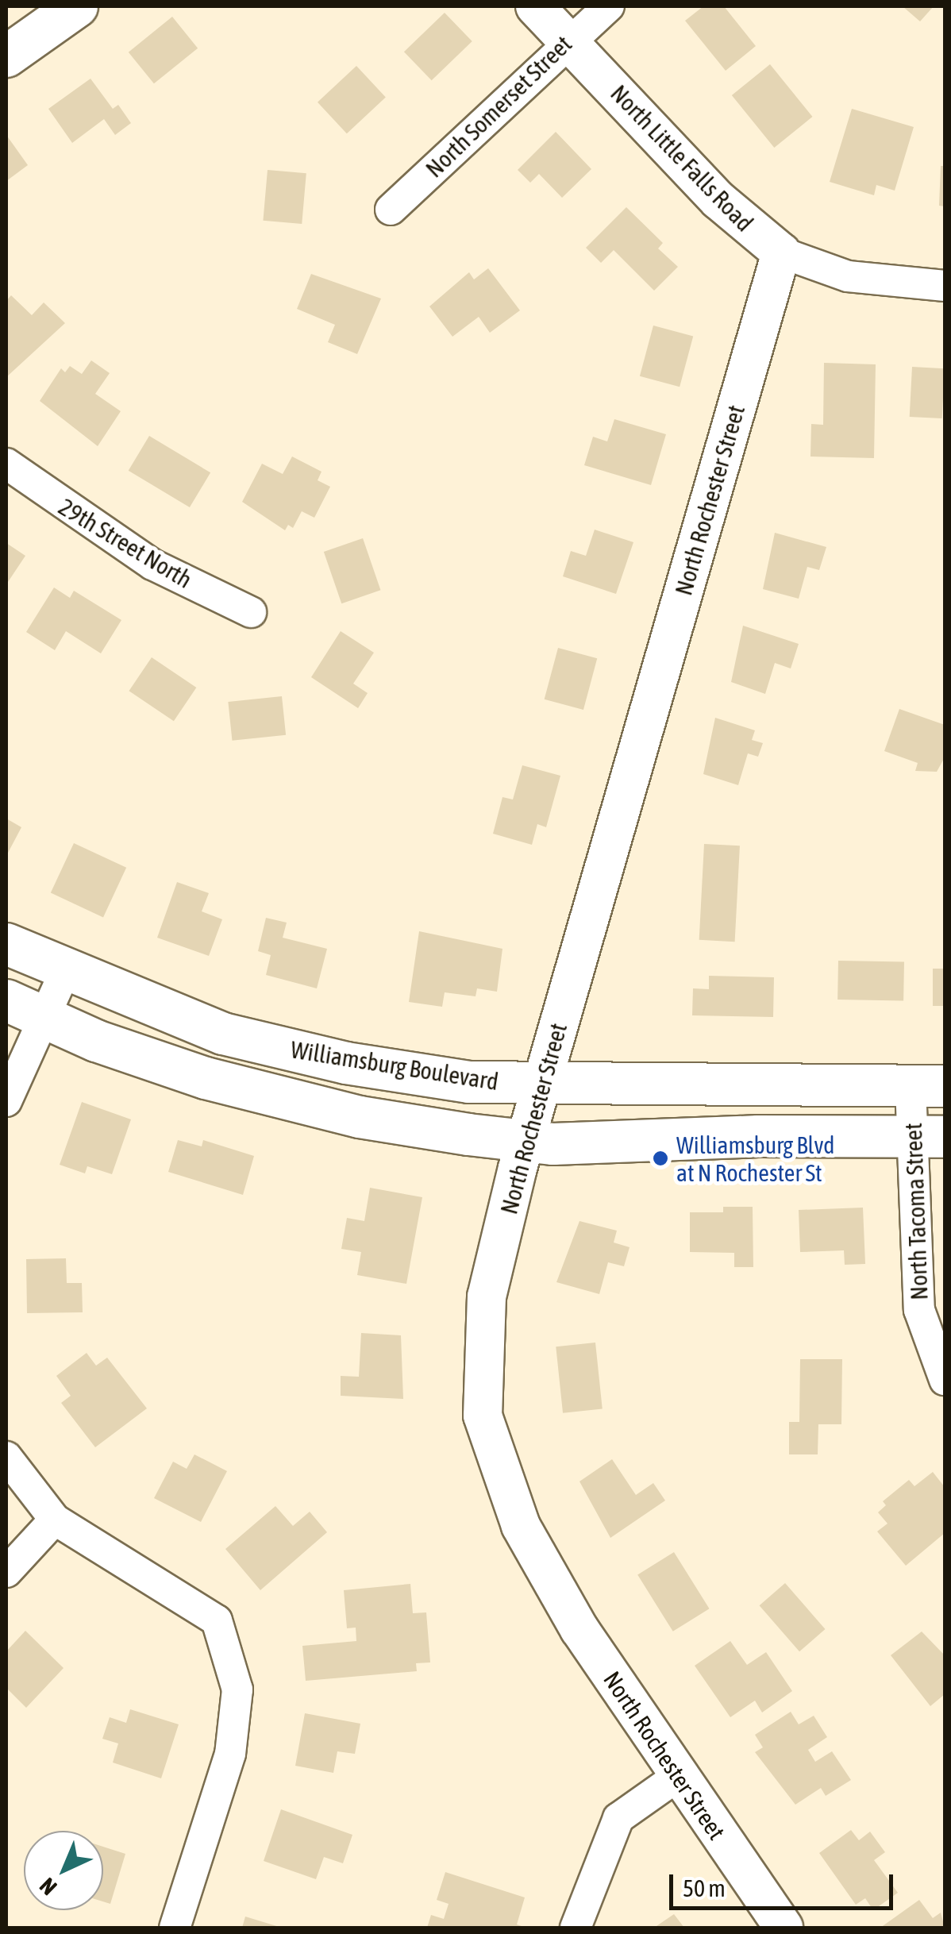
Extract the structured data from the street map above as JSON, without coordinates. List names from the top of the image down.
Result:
{
  "streets": {
    "main road": ["Williamsburg Boulevard"],
    "street": [
      "North Somerset Street",
      "North Little Falls Road",
      "North Rochester Street",
      "29th Street North",
      "North Tacoma Street"
    ]
  },
  "crossings": [
    ["North Somerset Street", "North Little Falls Road"],
    ["North Little Falls Road", "North Rochester Street"],
    ["North Rochester Street", "Williamsburg Boulevard"],
    ["Williamsburg Boulevard", "North Tacoma Street"]
  ],
  "places": ["Williamsburg Blvd at N Rochester St"],
  "scale_bar": "50 m",
  "north": "bottom left"
}
